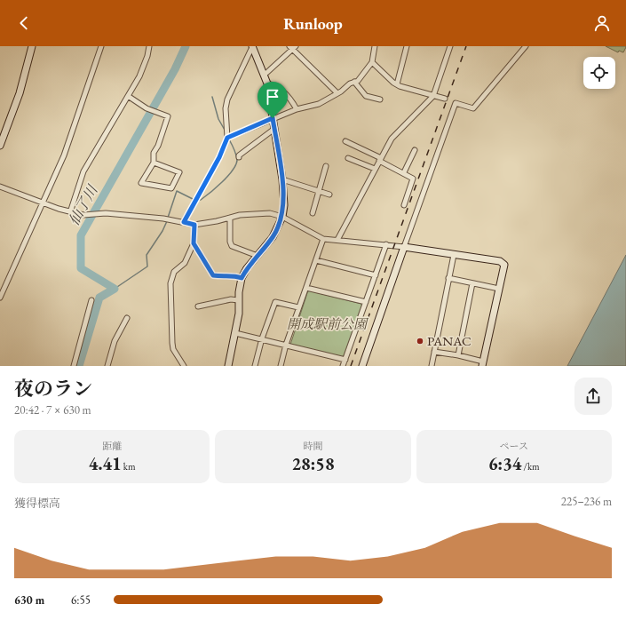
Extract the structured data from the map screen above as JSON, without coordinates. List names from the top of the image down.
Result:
{
  "water": ["仙了川"],
  "parks": ["開成駅前公園"],
  "places": ["PANAC"],
  "page": {
    "header": "Runloop",
    "heading": ["夜のラン", "20:42 · 7 × 630 m"],
    "stats": [
      ["距離", "4.41 km"],
      ["時間", "28:58"],
      ["ペース", "6:34 /km"]
    ],
    "chart": ["獲得標高", "225–236 m"],
    "list": [
      {
        "name": "630 m",
        "note": "6:55"
      }
    ]
  }
}
